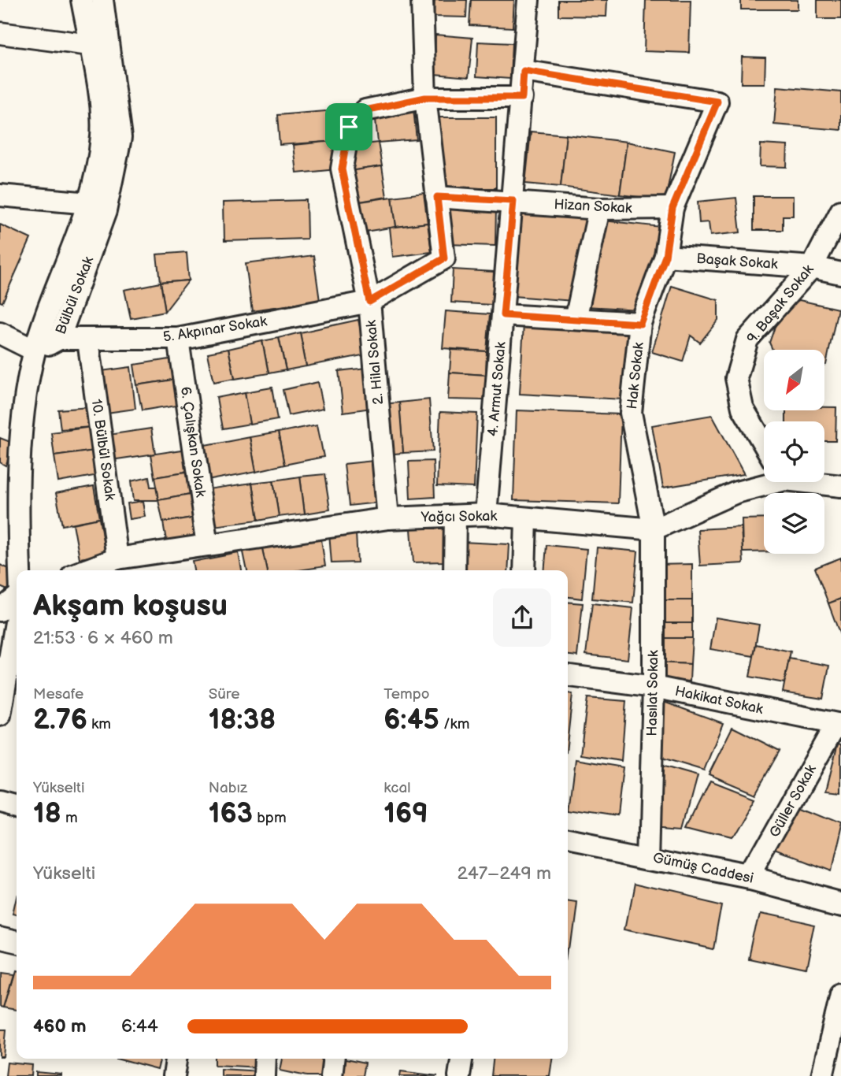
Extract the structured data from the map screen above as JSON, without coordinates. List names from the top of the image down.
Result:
{
  "streets": {
    "street": [
      "Hizan Sokak",
      "Başak Sokak",
      "Bülbül Sokak",
      "9. Başak Sokak",
      "5. Akpınar Sokak",
      "2. Hilal Sokak",
      "Hak Sokak",
      "4. Armut Sokak",
      "6. Çalışkan Sokak",
      "10. Bülbül Sokak",
      "Yağcı Sokak",
      "Hasılat Sokak",
      "Hakikat Sokak",
      "Güller Sokak",
      "Gümüş Caddesi"
    ]
  },
  "crossings": [
    ["Hizan Sokak", "5. Akpınar Sokak"],
    ["Hizan Sokak", "Hak Sokak"],
    ["Hizan Sokak", "4. Armut Sokak"],
    ["Başak Sokak", "9. Başak Sokak"],
    ["Başak Sokak", "Hak Sokak"],
    ["Bülbül Sokak", "5. Akpınar Sokak"],
    ["5. Akpınar Sokak", "2. Hilal Sokak"],
    ["5. Akpınar Sokak", "6. Çalışkan Sokak"],
    ["5. Akpınar Sokak", "10. Bülbül Sokak"],
    ["2. Hilal Sokak", "4. Armut Sokak"],
    ["2. Hilal Sokak", "Yağcı Sokak"],
    ["Hak Sokak", "4. Armut Sokak"],
    ["Hak Sokak", "Yağcı Sokak"],
    ["Hak Sokak", "Hasılat Sokak"],
    ["4. Armut Sokak", "Yağcı Sokak"],
    ["6. Çalışkan Sokak", "Yağcı Sokak"],
    ["10. Bülbül Sokak", "Yağcı Sokak"],
    ["Yağcı Sokak", "Hasılat Sokak"],
    ["Hasılat Sokak", "Hakikat Sokak"],
    ["Hasılat Sokak", "Gümüş Caddesi"],
    ["Hakikat Sokak", "Güller Sokak"],
    ["Güller Sokak", "Gümüş Caddesi"]
  ],
  "north": "bottom left",
  "page": {
    "heading": ["Akşam koşusu", "21:53 · 6 × 460 m"],
    "stats": [
      ["Mesafe", "2.76 km"],
      ["Süre", "18:38"],
      ["Tempo", "6:45 /km"],
      ["Yükselti", "18 m"],
      ["Nabız", "163 bpm"],
      ["kcal", "169"]
    ],
    "chart": ["Yükselti", "247–249 m"],
    "list": [
      {
        "name": "460 m",
        "note": "6:44"
      }
    ]
  }
}
